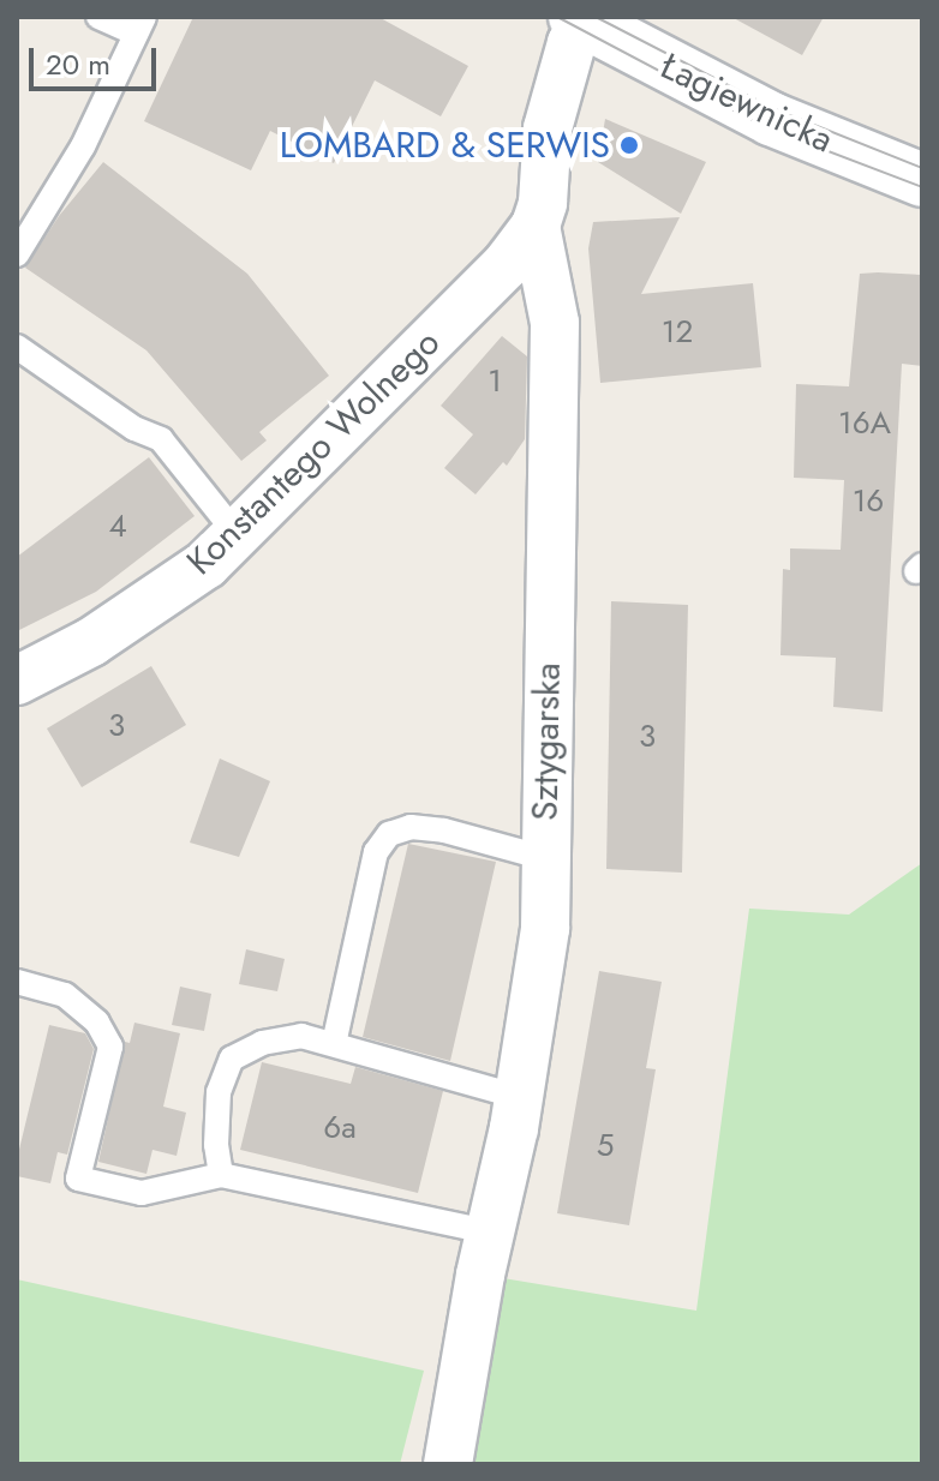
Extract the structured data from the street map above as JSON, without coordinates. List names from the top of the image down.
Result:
{
  "streets": {
    "street": ["Łagiewnicka", "Konstantego Wolnego", "Sztygarska"]
  },
  "crossings": [
    ["Łagiewnicka", "Sztygarska"],
    ["Konstantego Wolnego", "Sztygarska"]
  ],
  "places": ["LOMBARD & SERWIS"],
  "house_numbers": [
    "12",
    "1",
    "16A",
    "16",
    "4",
    "3",
    "3",
    "6a",
    "5"
  ],
  "scale_bar": "20 m"
}
